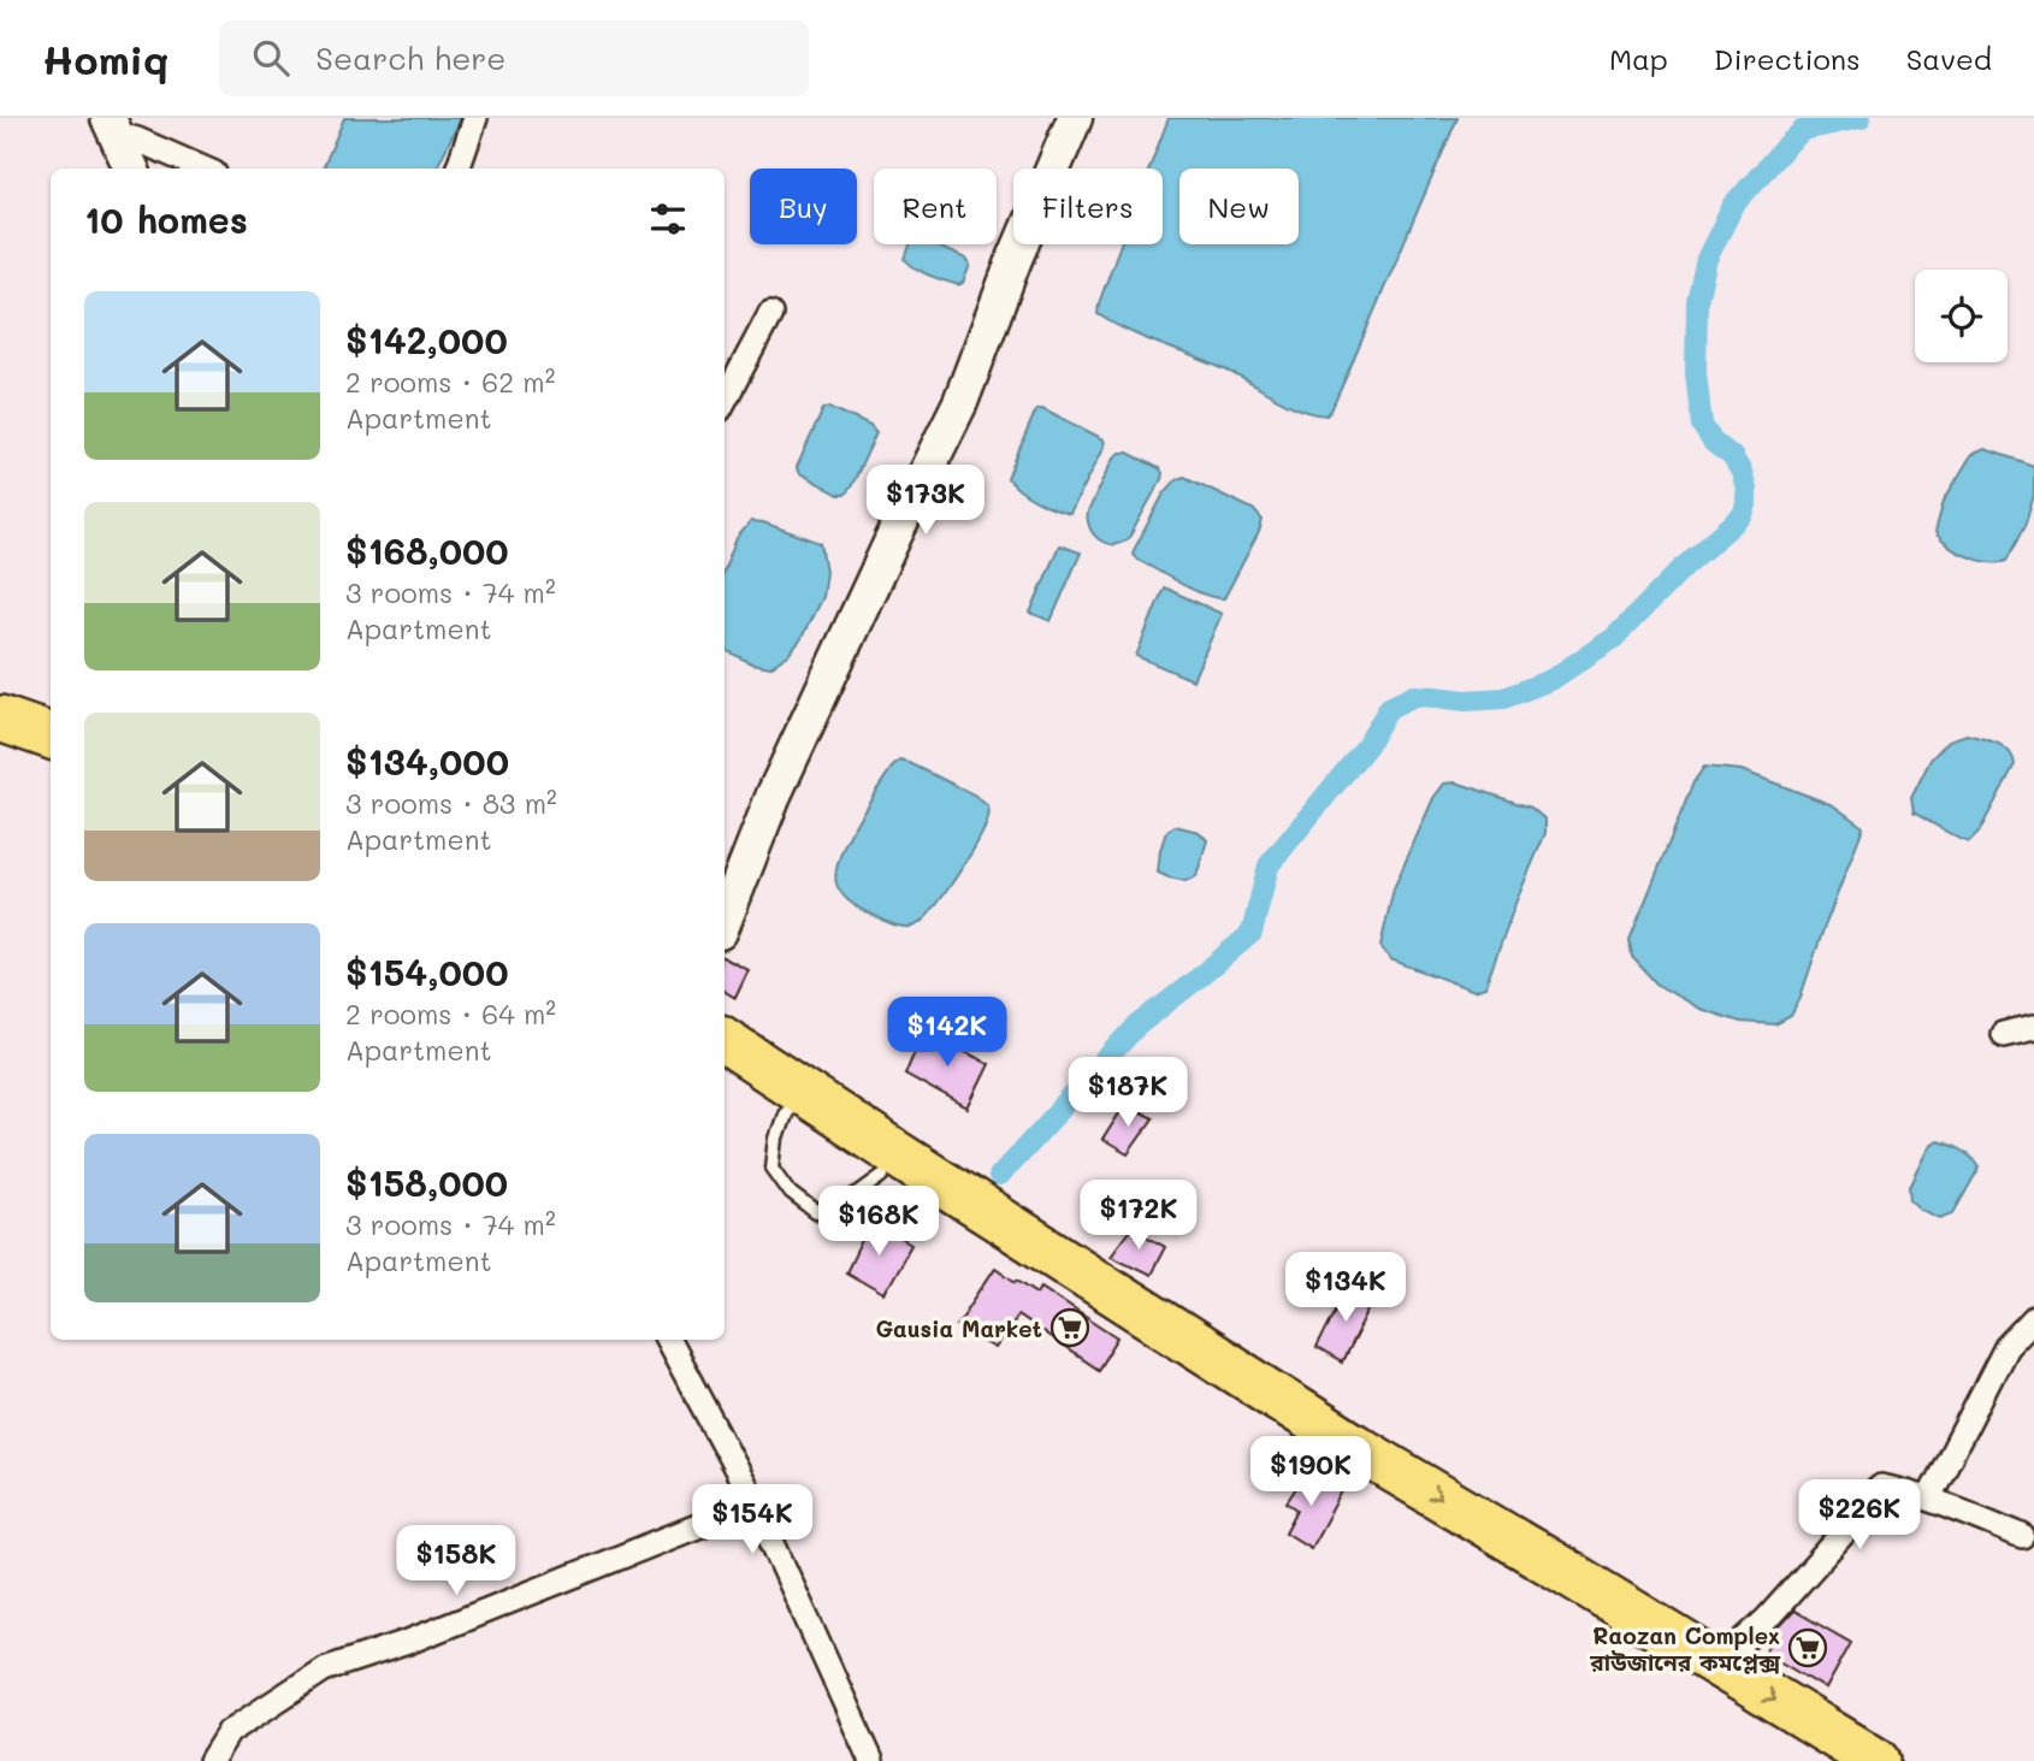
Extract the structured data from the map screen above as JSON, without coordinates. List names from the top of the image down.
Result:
{
  "places": {
    "supermarket": ["Gausia Market", "Raozan Complex রাউজানের কমপ্লেক্স"]
  },
  "page": {
    "header": "Homiq",
    "search": "Search here",
    "nav": ["Map", "Directions", "Saved"],
    "chip": [
      "Buy",
      "Rent",
      "Filters",
      "New"
    ],
    "heading": "10 homes",
    "list": [
      {
        "name": "$142,000",
        "note": "2 rooms · 62 m² · Apartment"
      },
      {
        "name": "$168,000",
        "note": "3 rooms · 74 m² · Apartment"
      },
      {
        "name": "$134,000",
        "note": "3 rooms · 83 m² · Apartment"
      },
      {
        "name": "$154,000",
        "note": "2 rooms · 64 m² · Apartment"
      },
      {
        "name": "$158,000",
        "note": "3 rooms · 74 m² · Apartment"
      }
    ],
    "price": [
      "$173K",
      "$142K",
      "$187K",
      "$172K",
      "$168K",
      "$134K",
      "$190K",
      "$226K",
      "$154K",
      "$158K"
    ]
  }
}
